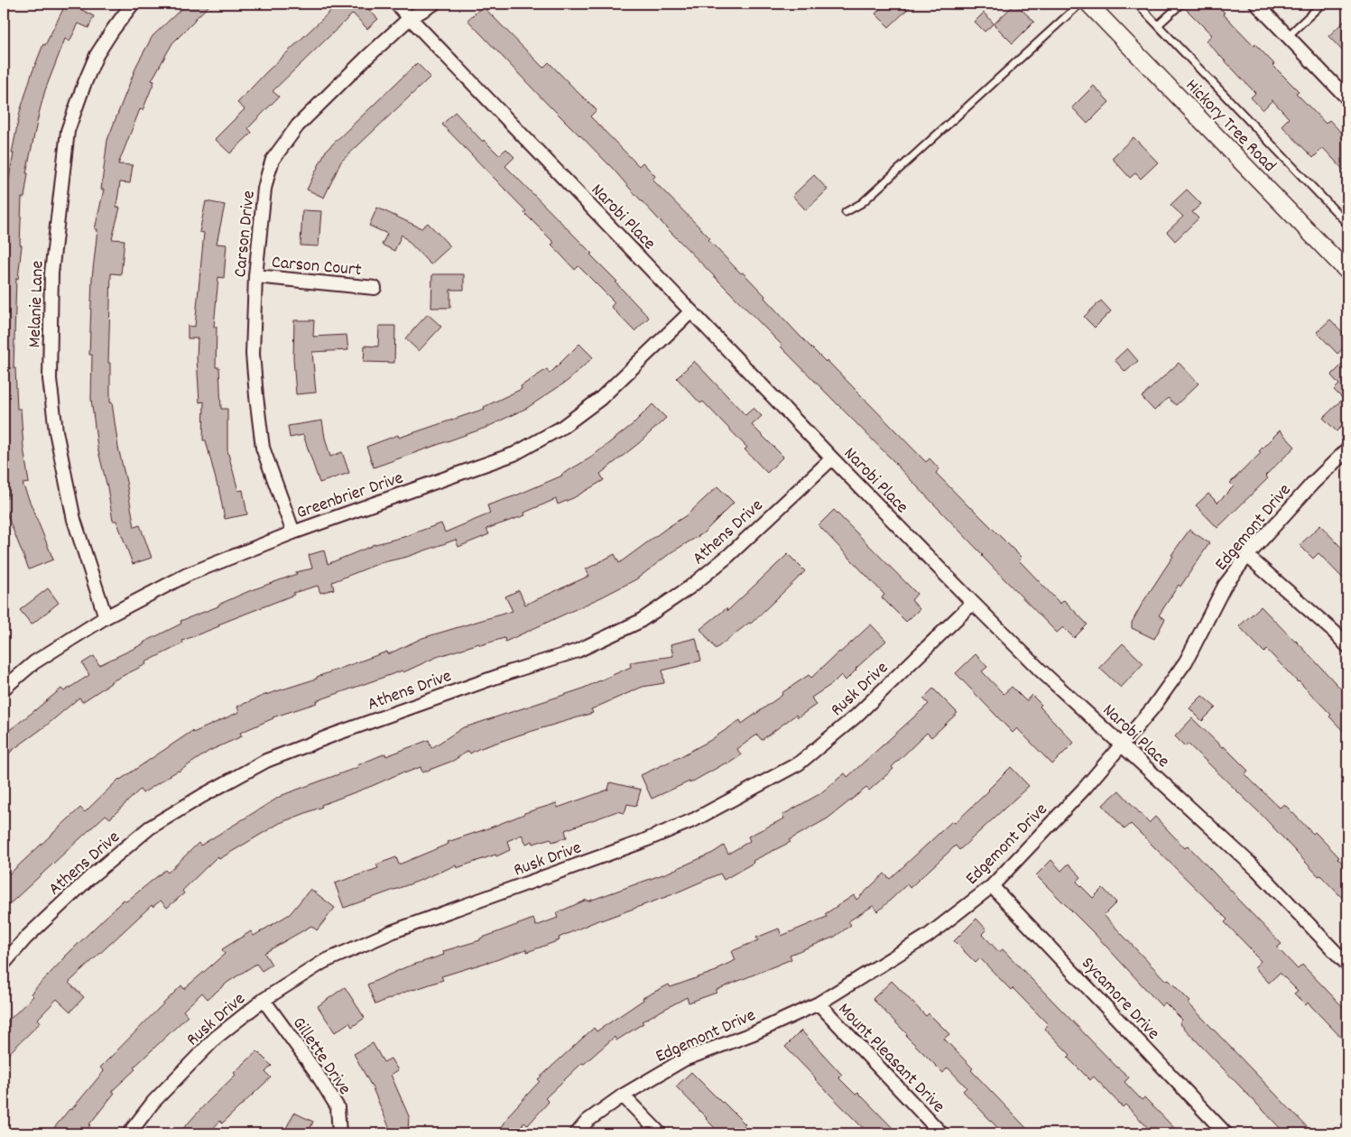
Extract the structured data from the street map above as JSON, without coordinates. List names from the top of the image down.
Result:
{
  "streets": {
    "street": [
      "Hickory Tree Road",
      "Narobi Place",
      "Carson Drive",
      "Carson Court",
      "Melanie Lane",
      "Greenbrier Drive",
      "Edgemont Drive",
      "Athens Drive",
      "Rusk Drive",
      "Sycamore Drive",
      "Gillette Drive",
      "Mount Pleasant Drive"
    ]
  },
  "crossings": [
    ["Narobi Place", "Carson Drive"],
    ["Narobi Place", "Greenbrier Drive"],
    ["Narobi Place", "Edgemont Drive"],
    ["Narobi Place", "Athens Drive"],
    ["Narobi Place", "Rusk Drive"],
    ["Carson Drive", "Carson Court"],
    ["Carson Drive", "Greenbrier Drive"],
    ["Melanie Lane", "Greenbrier Drive"],
    ["Edgemont Drive", "Sycamore Drive"],
    ["Edgemont Drive", "Mount Pleasant Drive"],
    ["Rusk Drive", "Gillette Drive"]
  ]
}
